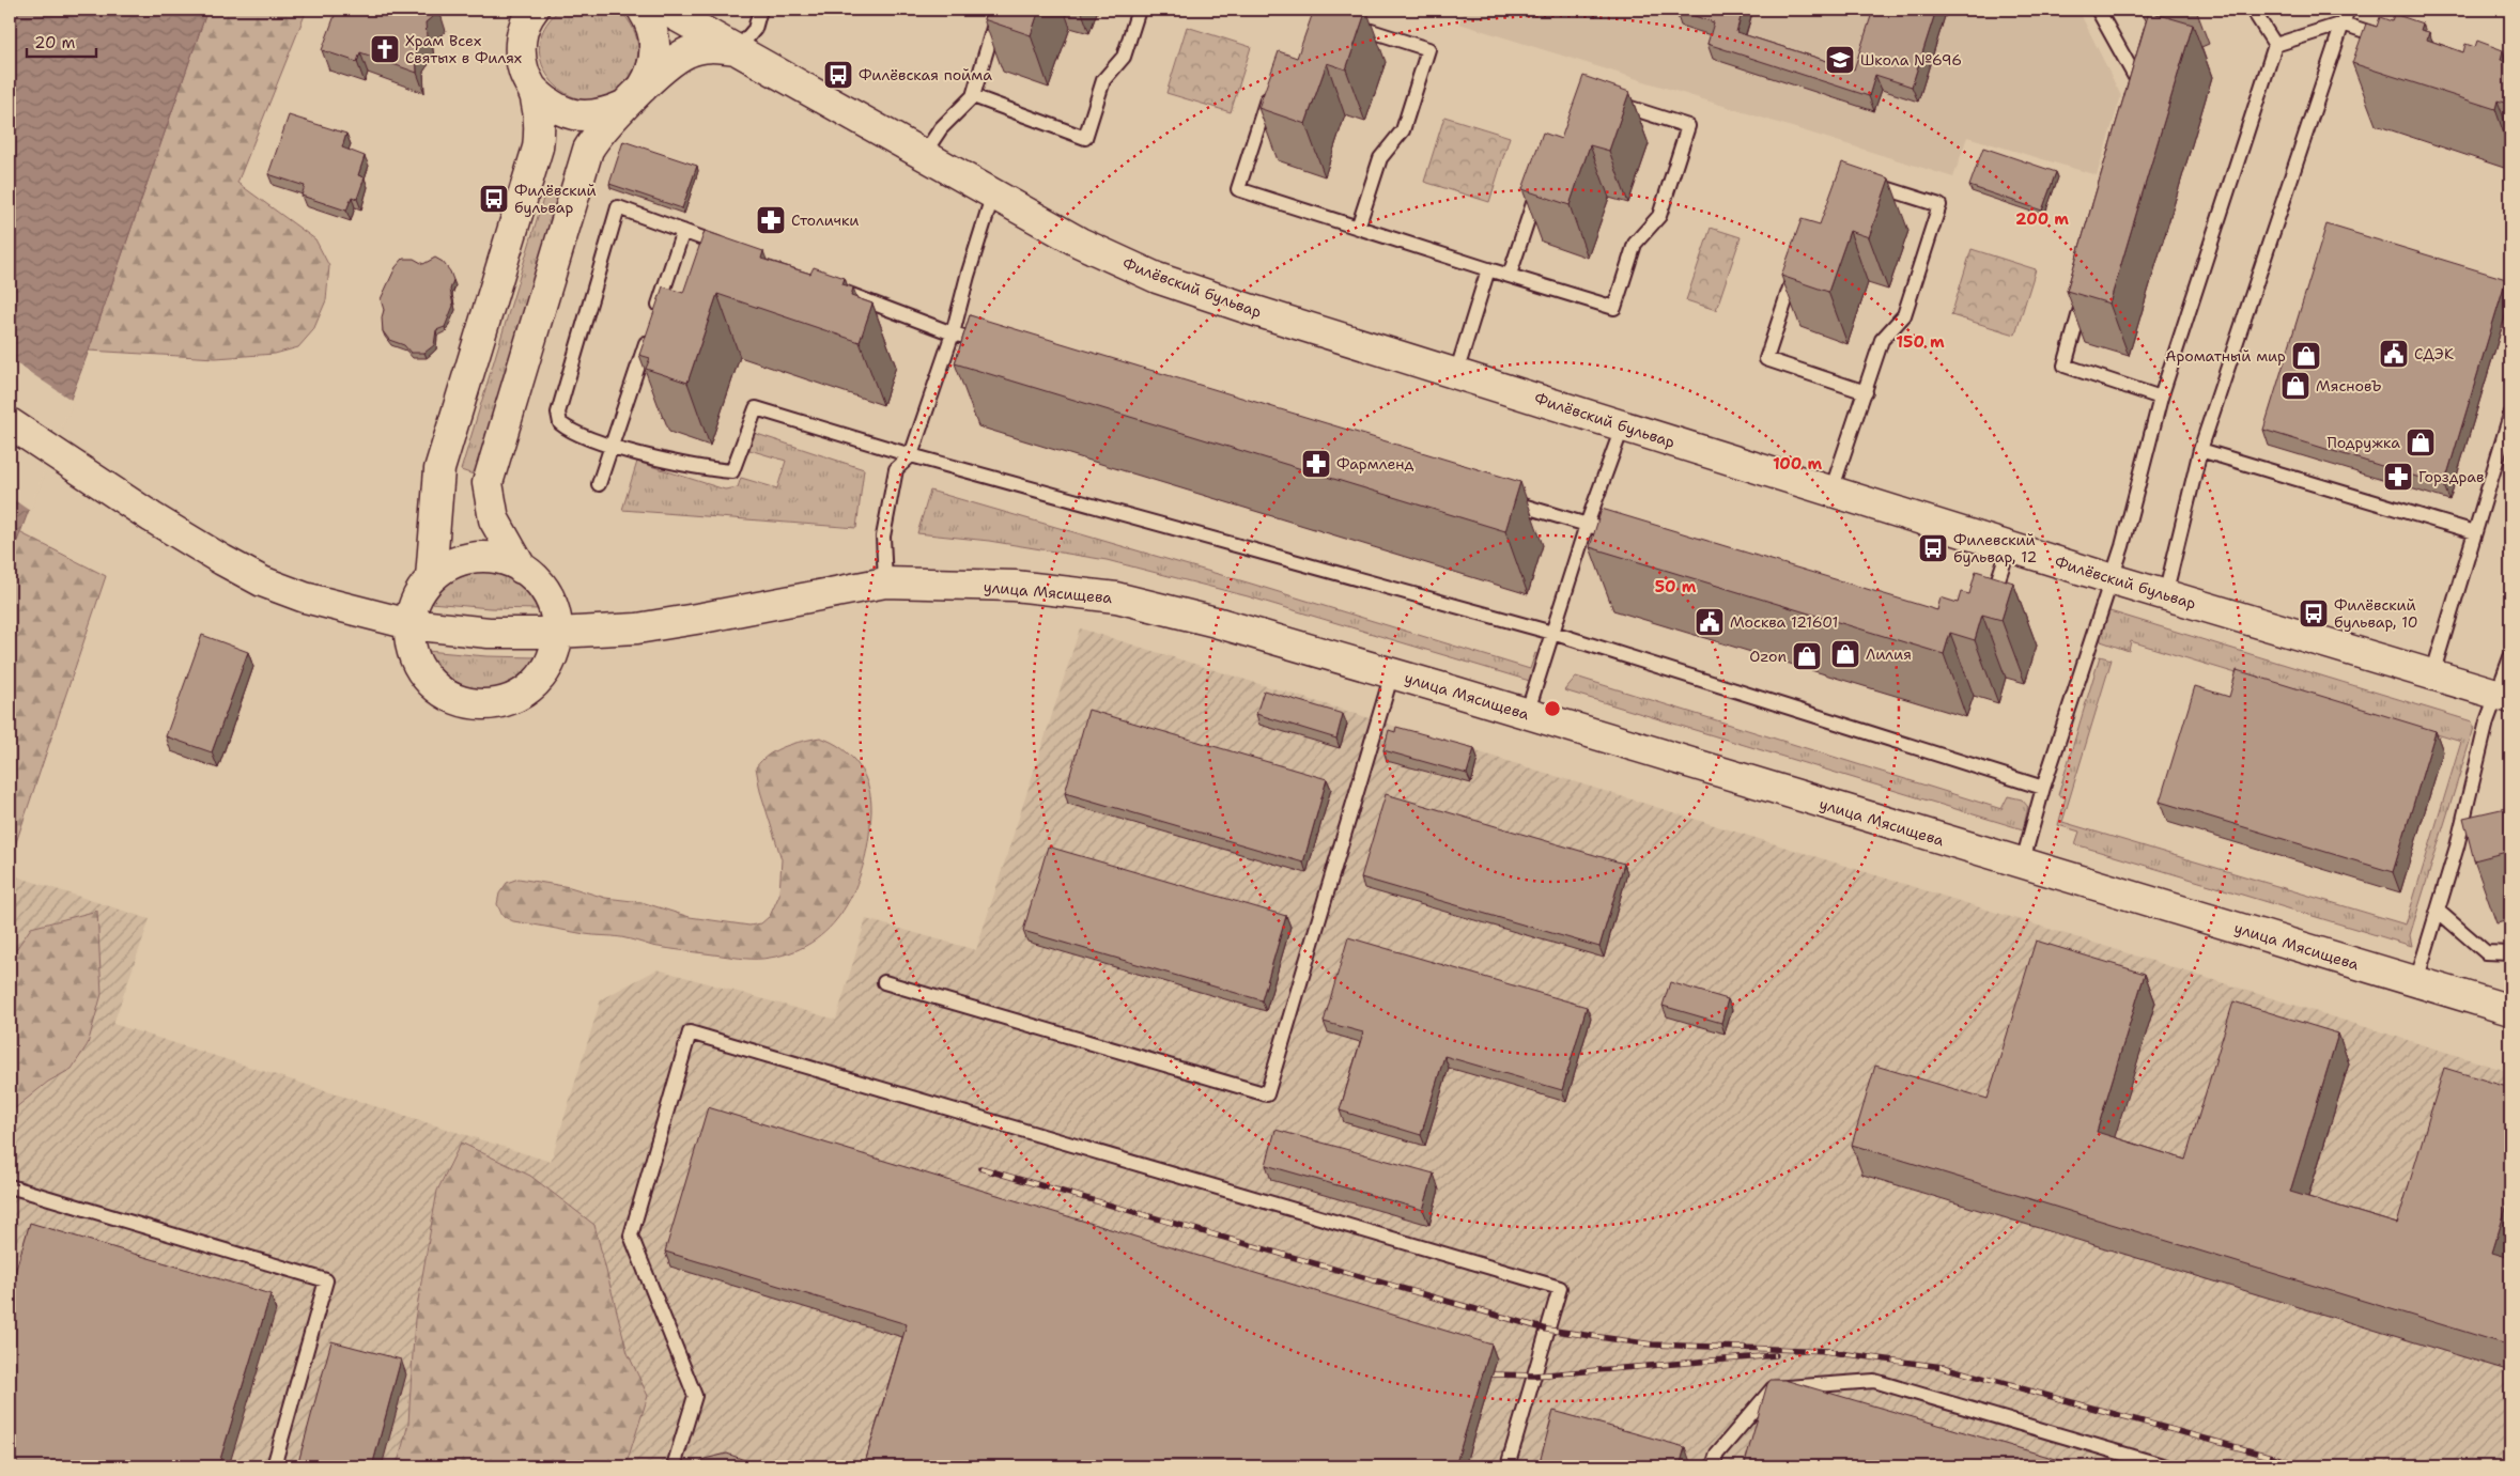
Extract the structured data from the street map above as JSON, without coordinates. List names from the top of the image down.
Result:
{
  "streets": {
    "street": ["Филёвский бульвар", "улица Мясищева"]
  },
  "places": {
    "church": ["Храм Всех Святых в Филях"],
    "school or university": ["Школа №696"],
    "bus stop": [
      "Филёвская пойма",
      "Филёвский бульвар",
      "Филевский бульвар, 12",
      "Филёвский бульвар, 10"
    ],
    "pharmacy": ["Столички", "Фармленд", "Горздрав"],
    "public building": ["СДЭК", "Москва 121601"],
    "shop": [
      "Ароматный мир",
      "МясновЪ",
      "Подружка",
      "Лилия",
      "Ozon"
    ]
  },
  "scale_bar": "20 m",
  "rings": [
    "200 m",
    "150 m",
    "100 m",
    "50 m"
  ]
}
